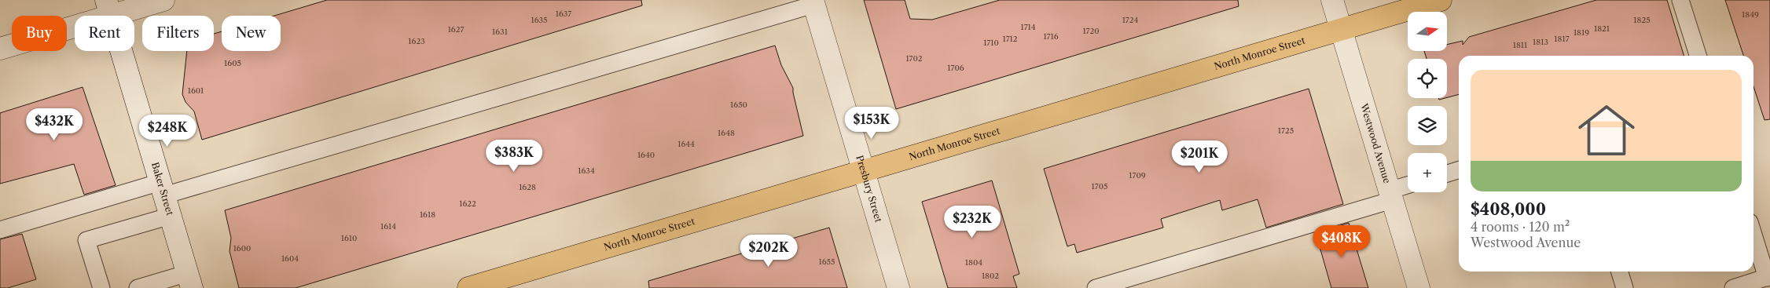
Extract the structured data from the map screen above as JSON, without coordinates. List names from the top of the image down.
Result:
{
  "streets": {
    "main road": ["North Monroe Street"],
    "street": ["Westwood Avenue", "Baker Street", "Presbury Street"]
  },
  "crossings": [
    ["North Monroe Street", "Westwood Avenue"],
    ["North Monroe Street", "Presbury Street"]
  ],
  "house_numbers": [
    "1637",
    "1849",
    "1635",
    "1724",
    "1825",
    "1714",
    "1821",
    "1627",
    "1720",
    "1631",
    "1819",
    "1716",
    "1712",
    "1817",
    "1623",
    "1813",
    "1710",
    "1811",
    "1702",
    "1605",
    "1706",
    "1601",
    "1650",
    "1725",
    "1648",
    "1644",
    "1640",
    "1634",
    "1709",
    "1705",
    "1628",
    "1622",
    "1618",
    "1614",
    "1610",
    "1600",
    "1604",
    "1655",
    "1804",
    "1802"
  ],
  "north": "right",
  "page": {
    "map_buttons": "+",
    "chip": [
      "Buy",
      "Rent",
      "Filters",
      "New"
    ],
    "list": [
      {
        "name": "$408,000",
        "note": "4 rooms · 120 m² · Westwood Avenue"
      }
    ],
    "price": [
      "$153K",
      "$432K",
      "$248K",
      "$383K",
      "$201K",
      "$232K",
      "$408K",
      "$202K"
    ]
  }
}
